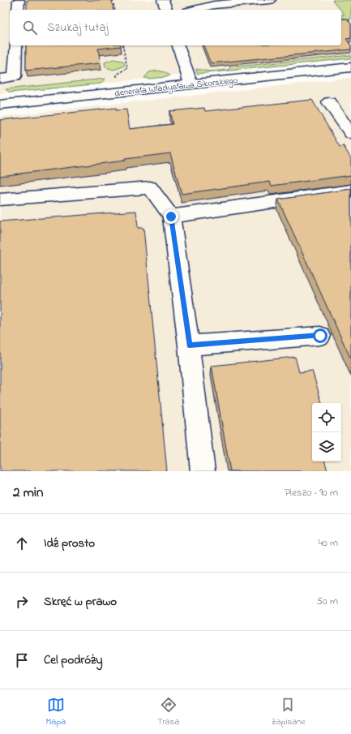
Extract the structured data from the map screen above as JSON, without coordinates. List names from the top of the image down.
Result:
{
  "streets": {
    "street": ["Generała Władysława Sikorskiego"]
  },
  "page": {
    "search": "Szukaj tutaj",
    "heading": ["2 min", "Pieszo · 90 m"],
    "list": [
      ["Idź prosto", "40 m"],
      ["Skręć w prawo", "50 m"],
      "Cel podróży"
    ],
    "nav": ["Mapa", "Trasa", "Zapisane"]
  }
}
